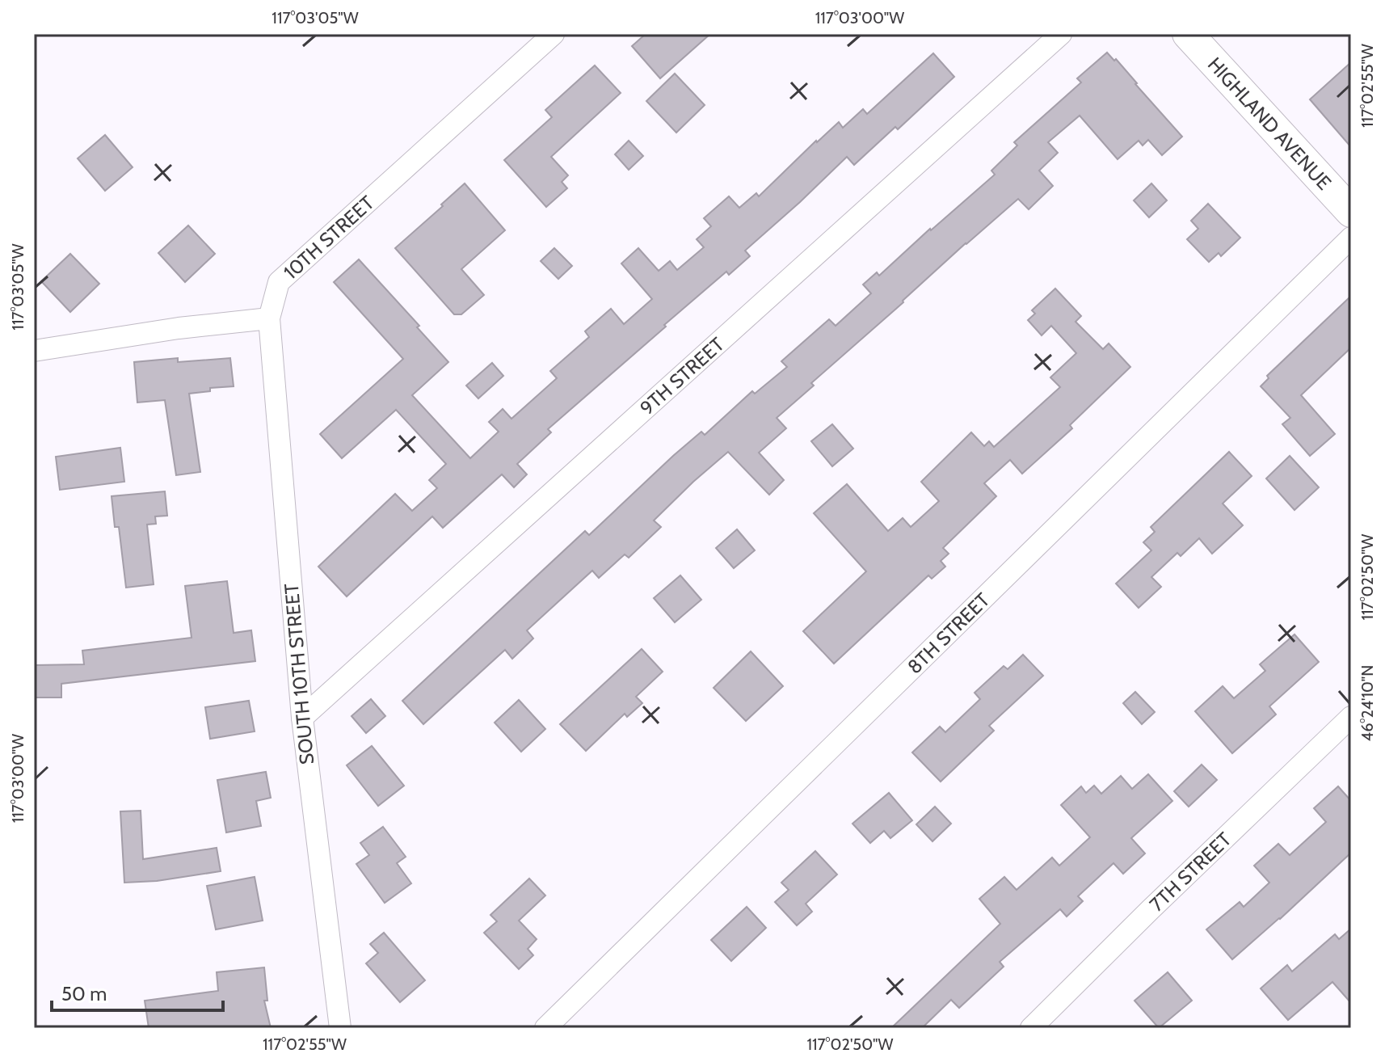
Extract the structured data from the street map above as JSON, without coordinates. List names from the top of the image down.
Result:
{
  "streets": {
    "main road": ["HIGHLAND AVENUE"],
    "street": [
      "10TH STREET",
      "9TH STREET",
      "8TH STREET",
      "SOUTH 10TH STREET",
      "7TH STREET"
    ]
  },
  "crossings": [
    ["10TH STREET", "SOUTH 10TH STREET"],
    ["9TH STREET", "SOUTH 10TH STREET"]
  ],
  "scale_bar": "50 m",
  "coordinates": [
    "117°03'05\"W",
    "117°03'00\"W",
    "117°02'55\"W",
    "117°02'50\"W",
    "46°24'10\"N"
  ]
}
